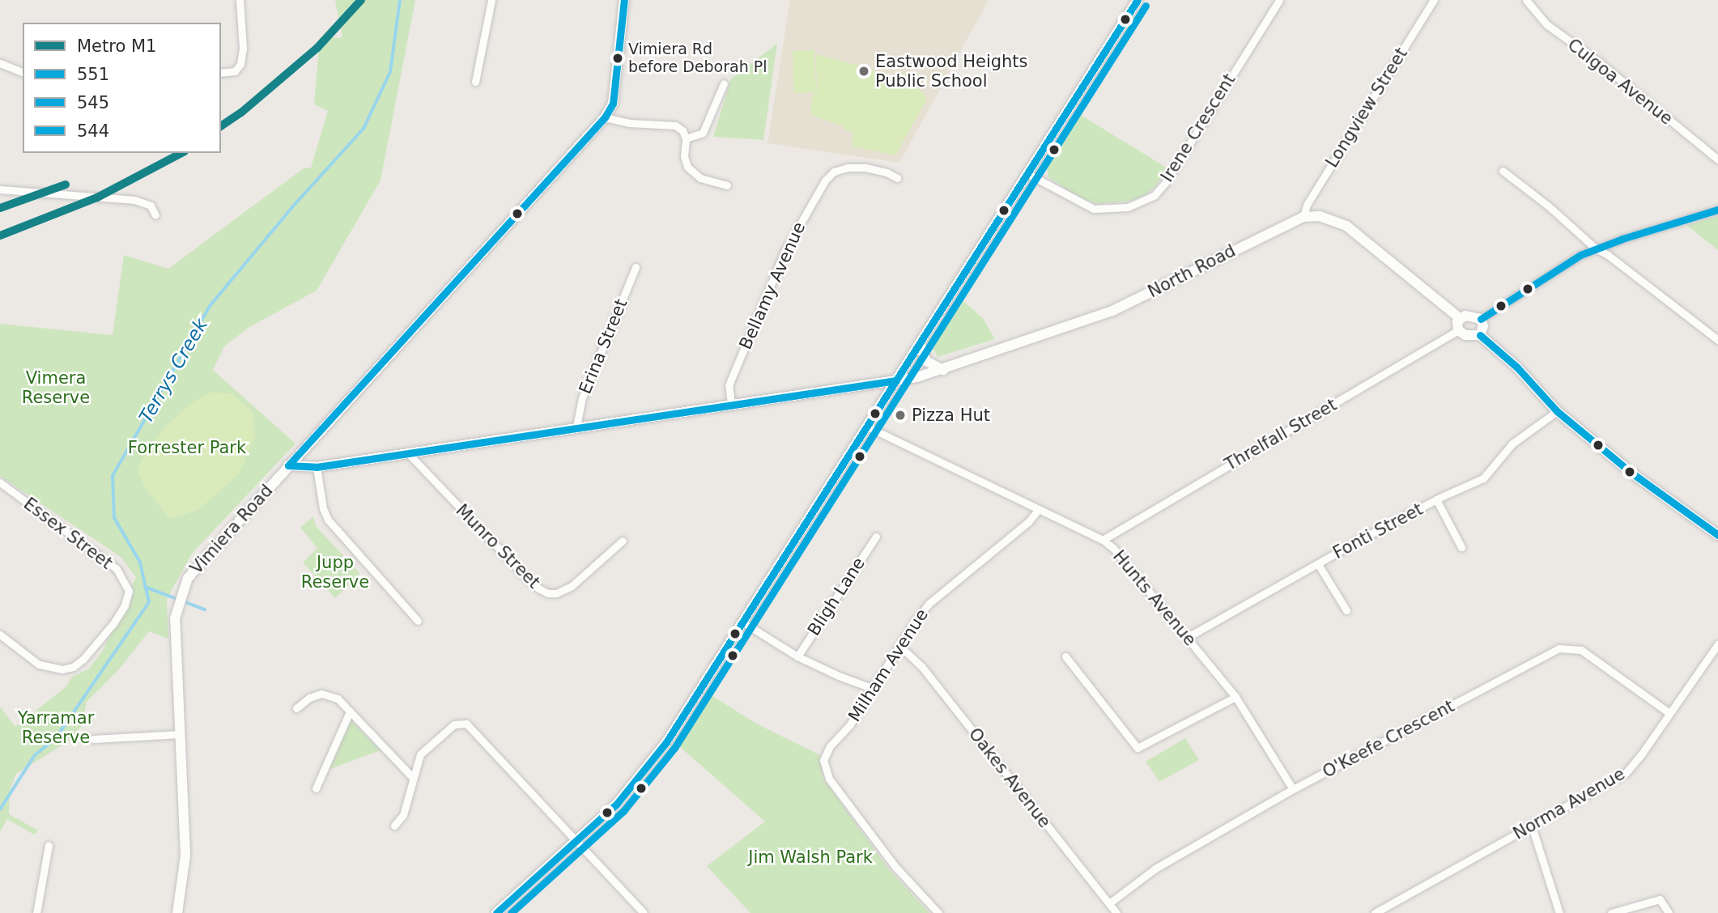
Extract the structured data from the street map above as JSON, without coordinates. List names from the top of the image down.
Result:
{
  "streets": {
    "street": [
      "Culgoa Avenue",
      "Longview Street",
      "Irene Crescent",
      "North Road",
      "Bellamy Avenue",
      "Erina Street",
      "Threlfall Street",
      "Vimiera Road",
      "Fonti Street",
      "Essex Street",
      "Munro Street",
      "Bligh Lane",
      "Hunts Avenue",
      "Milham Avenue",
      "O'Keefe Crescent",
      "Oakes Avenue",
      "Norma Avenue"
    ]
  },
  "crossings": [
    ["Longview Street", "North Road"],
    ["North Road", "Bellamy Avenue"],
    ["North Road", "Erina Street"],
    ["North Road", "Vimiera Road"],
    ["North Road", "Munro Street"],
    ["Threlfall Street", "Hunts Avenue"],
    ["Fonti Street", "Hunts Avenue"],
    ["Hunts Avenue", "Milham Avenue"],
    ["Hunts Avenue", "O'Keefe Crescent"],
    ["Milham Avenue", "Oakes Avenue"],
    ["O'Keefe Crescent", "Oakes Avenue"],
    ["O'Keefe Crescent", "Norma Avenue"]
  ],
  "water": ["Terrys Creek"],
  "parks": [
    "Vimera Reserve",
    "Forrester Park",
    "Jupp Reserve",
    "Yarramar Reserve",
    "Jim Walsh Park"
  ],
  "places": ["Vimiera Rd before Deborah Pl", "Eastwood Heights Public School", "Pizza Hut"],
  "lines": [
    "metro line M1",
    "transit line 551",
    "transit line 545",
    "transit line 544"
  ],
  "legend": [
    "Metro M1",
    "551",
    "545",
    "544"
  ]
}
